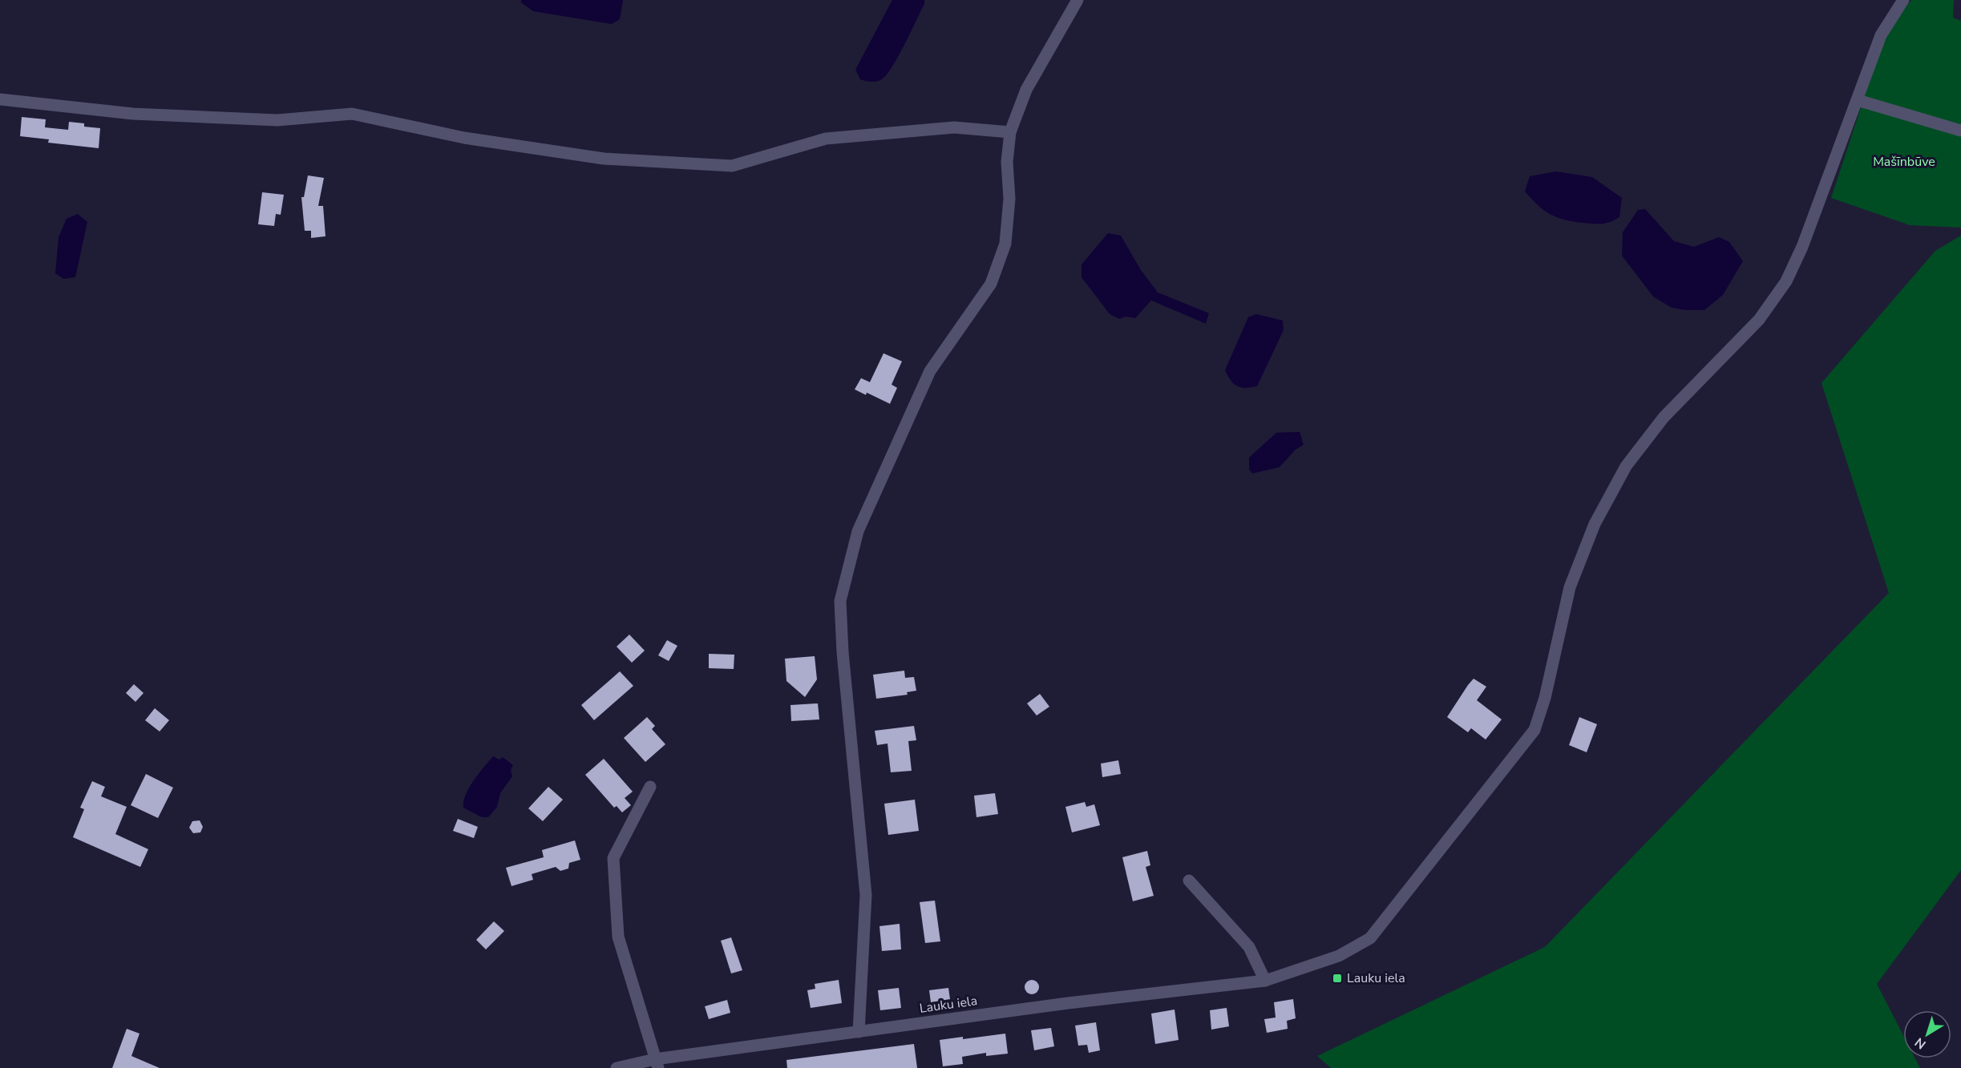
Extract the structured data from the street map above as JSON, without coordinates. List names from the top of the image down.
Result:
{
  "streets": {
    "street": ["Lauku iela"]
  },
  "parks": ["Mašīnbūve"],
  "places": {
    "transit": ["Lauku iela"]
  },
  "north": "bottom left"
}
